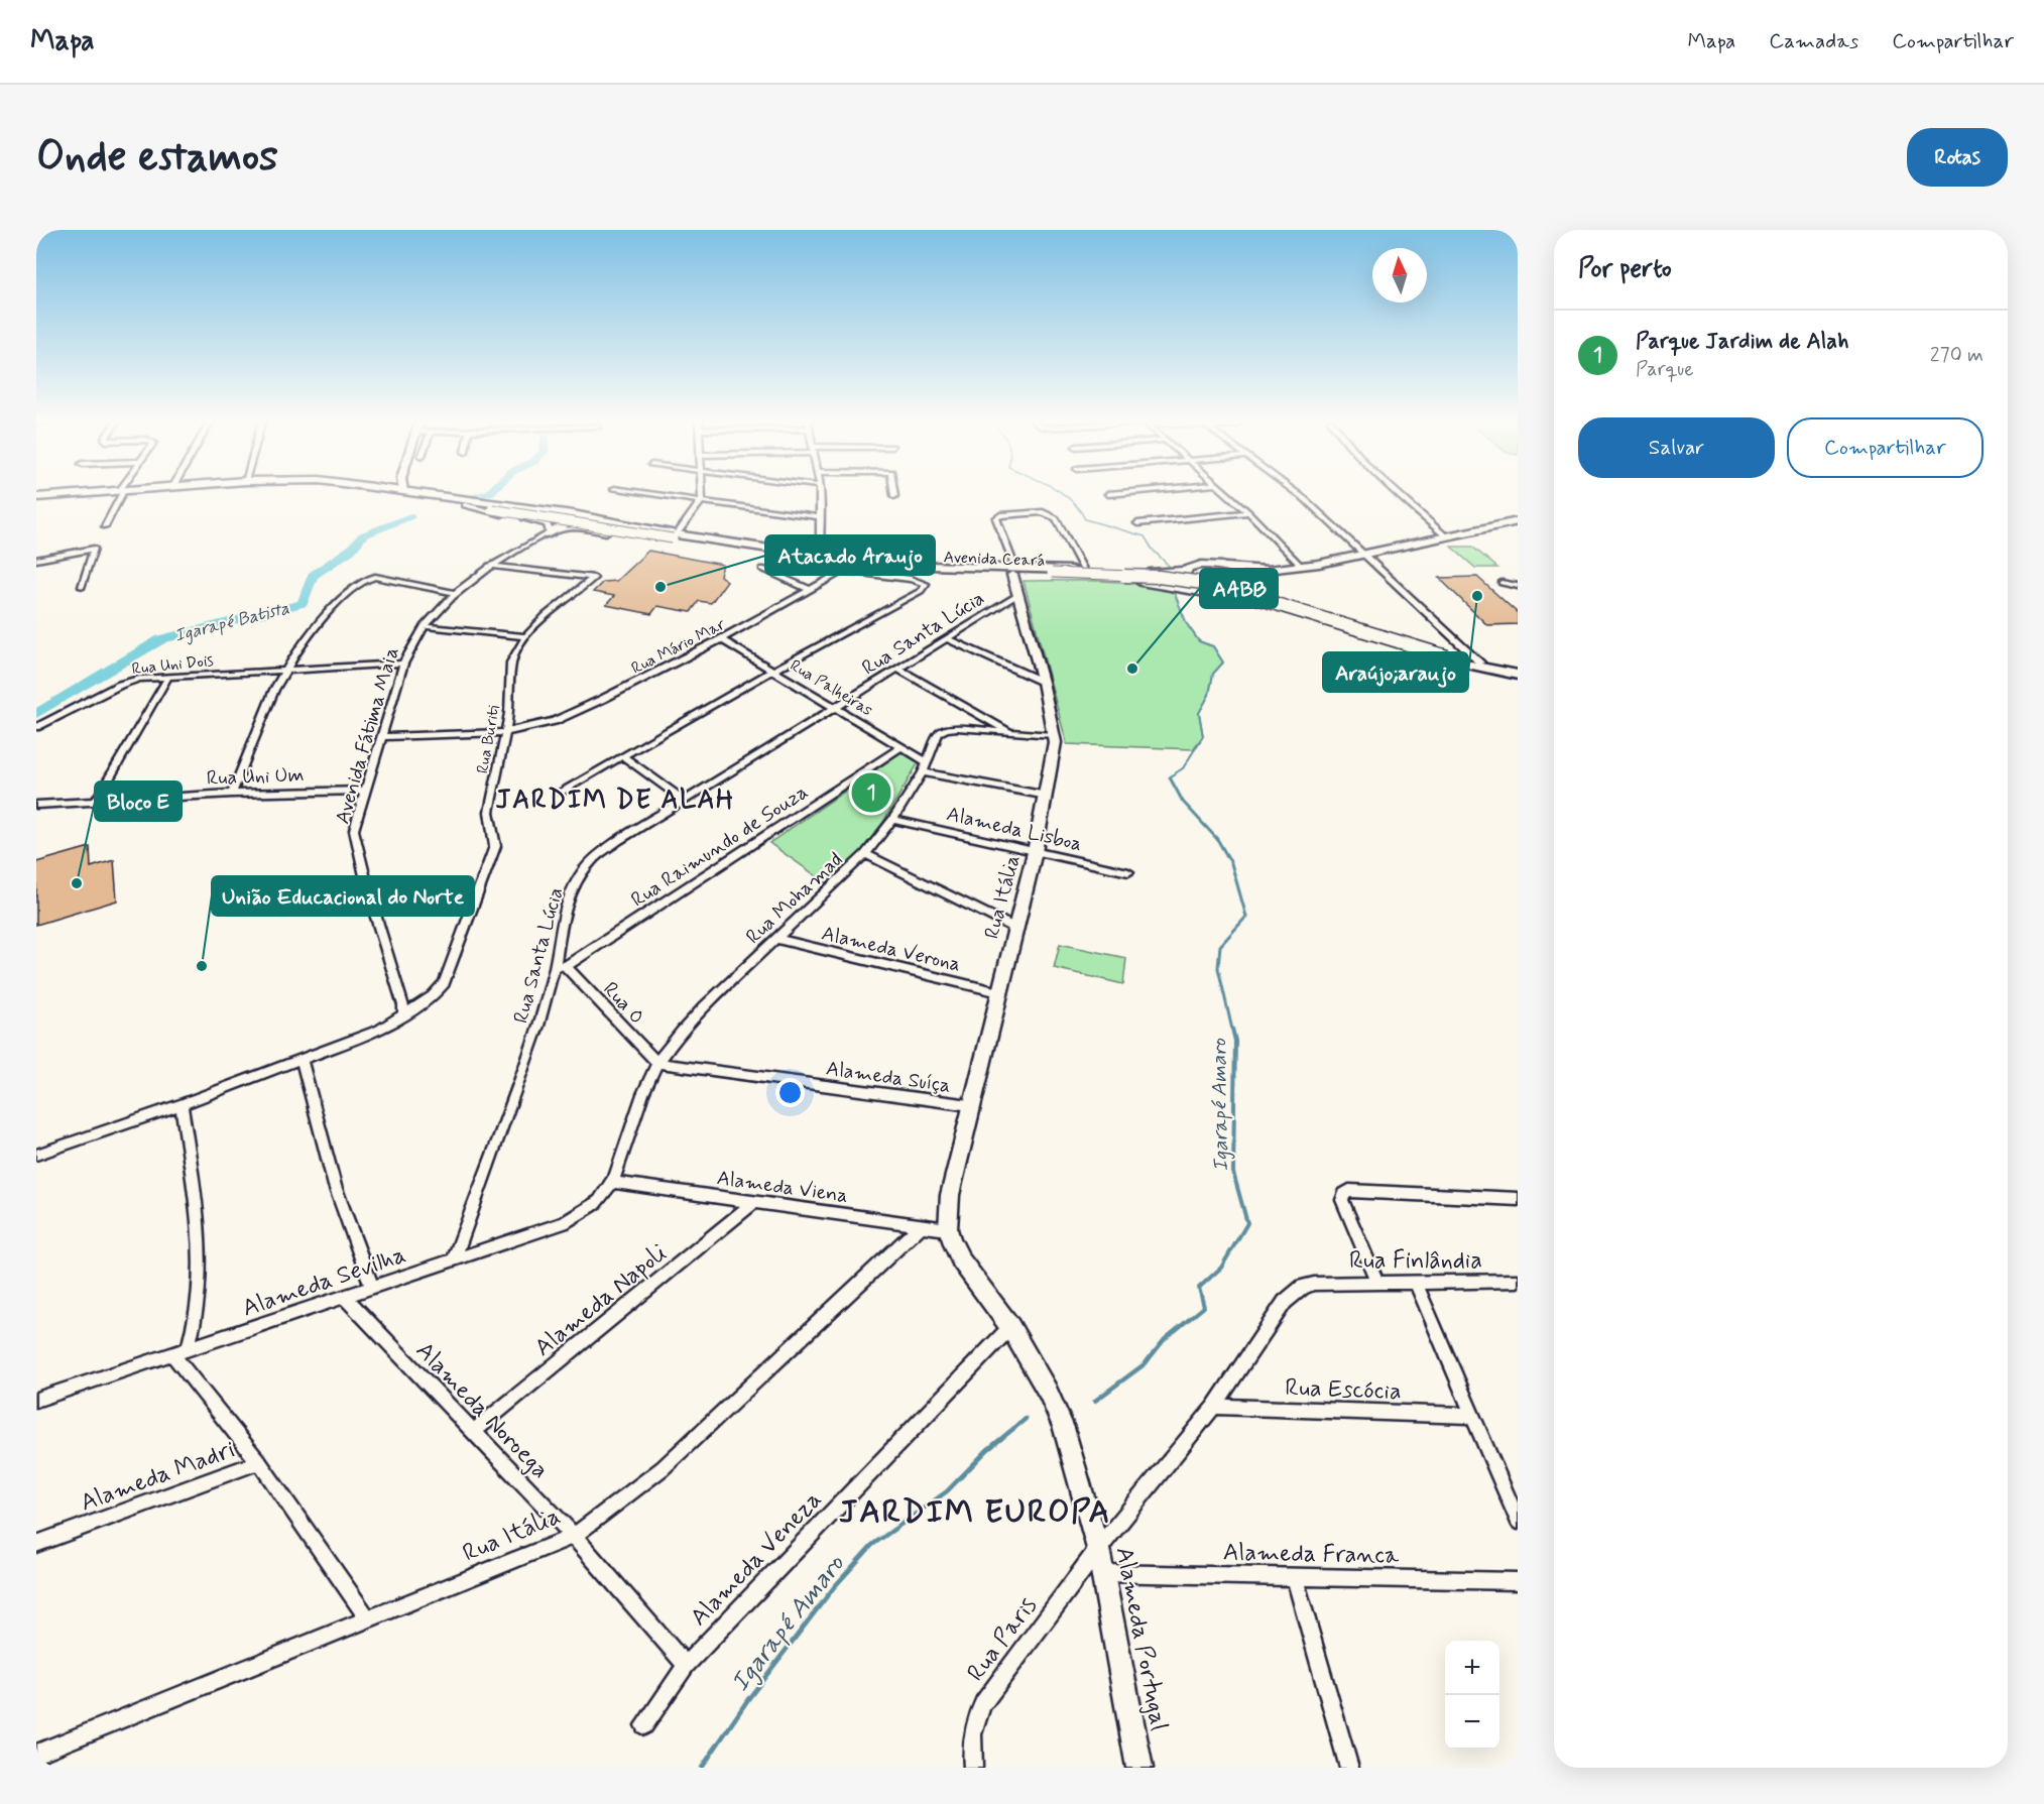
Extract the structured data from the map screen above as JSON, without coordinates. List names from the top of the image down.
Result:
{
  "streets": {
    "main road": ["Avenida Ceará"],
    "street": [
      "Rua Santa Lúcia",
      "Rua Mário Mar",
      "Rua Uni Dois",
      "Rua Palheiras",
      "Avenida Fátima Maia",
      "Rua Buriti",
      "Rua Uni Um",
      "Alameda Lisboa",
      "Rua Raimundo de Souza",
      "Rua Itália",
      "Rua Mohamad",
      "Alameda Verona",
      "Rua O",
      "Alameda Suíça",
      "Alameda Viena",
      "Rua Finlândia",
      "Alameda Sevilha",
      "Alameda Napoli",
      "Rua Escócia",
      "Alameda Noroega",
      "Alameda Madri",
      "Alameda Franca",
      "Alameda Veneza",
      "Rua Paris",
      "Alameda Portugal"
    ]
  },
  "crossings": [
    ["Avenida Ceará", "Rua Mário Mar"],
    ["Avenida Ceará", "Rua Itália"],
    ["Rua Santa Lúcia", "Rua Palheiras"],
    ["Rua Santa Lúcia", "Rua Raimundo de Souza"],
    ["Rua Santa Lúcia", "Rua Itália"],
    ["Rua Santa Lúcia", "Rua O"],
    ["Rua Santa Lúcia", "Alameda Sevilha"],
    ["Rua Mário Mar", "Rua Palheiras"],
    ["Rua Mário Mar", "Rua Buriti"],
    ["Rua Uni Dois", "Avenida Fátima Maia"],
    ["Rua Palheiras", "Rua Raimundo de Souza"],
    ["Rua Palheiras", "Rua Itália"],
    ["Rua Palheiras", "Rua Mohamad"],
    ["Avenida Fátima Maia", "Rua Buriti"],
    ["Avenida Fátima Maia", "Rua Uni Um"],
    ["Alameda Lisboa", "Rua Itália"],
    ["Alameda Lisboa", "Rua Mohamad"],
    ["Rua Raimundo de Souza", "Rua O"],
    ["Rua Itália", "Rua Mohamad"],
    ["Rua Itália", "Alameda Verona"],
    ["Rua Itália", "Alameda Suíça"],
    ["Rua Itália", "Alameda Viena"],
    ["Rua Itália", "Alameda Noroega"],
    ["Rua Itália", "Alameda Portugal"],
    ["Rua Mohamad", "Alameda Verona"],
    ["Rua Mohamad", "Rua O"],
    ["Rua Mohamad", "Alameda Suíça"],
    ["Rua Mohamad", "Alameda Viena"],
    ["Rua Mohamad", "Alameda Sevilha"],
    ["Rua O", "Alameda Suíça"],
    ["Alameda Viena", "Alameda Sevilha"],
    ["Alameda Viena", "Alameda Napoli"],
    ["Alameda Viena", "Alameda Portugal"],
    ["Rua Finlândia", "Rua Paris"],
    ["Alameda Sevilha", "Alameda Noroega"],
    ["Alameda Napoli", "Alameda Noroega"],
    ["Rua Escócia", "Rua Paris"],
    ["Alameda Noroega", "Alameda Veneza"],
    ["Alameda Franca", "Alameda Portugal"],
    ["Alameda Veneza", "Alameda Portugal"],
    ["Rua Paris", "Alameda Portugal"]
  ],
  "districts": ["JARDIM DE ALAH", "JARDIM EUROPA"],
  "water": ["Igarapé Batista", "Igarapé Amaro"],
  "places": [
    "Atacado Araujo",
    "Araújo;araujo",
    "AABB",
    "Bloco E",
    "União Educacional do Norte"
  ],
  "north": "top",
  "page": {
    "header": "Mapa",
    "nav": ["Mapa", "Camadas", "Compartilhar"],
    "buttons": [
      "Rotas",
      ["Salvar", "Compartilhar"]
    ],
    "title": "Onde estamos",
    "heading": "Por perto",
    "list": [
      {
        "mark": "1",
        "name": "Parque Jardim de Alah",
        "note": "Parque",
        "value": "270 m"
      }
    ],
    "pins": "1",
    "map_buttons": ["+", "−"]
  }
}
